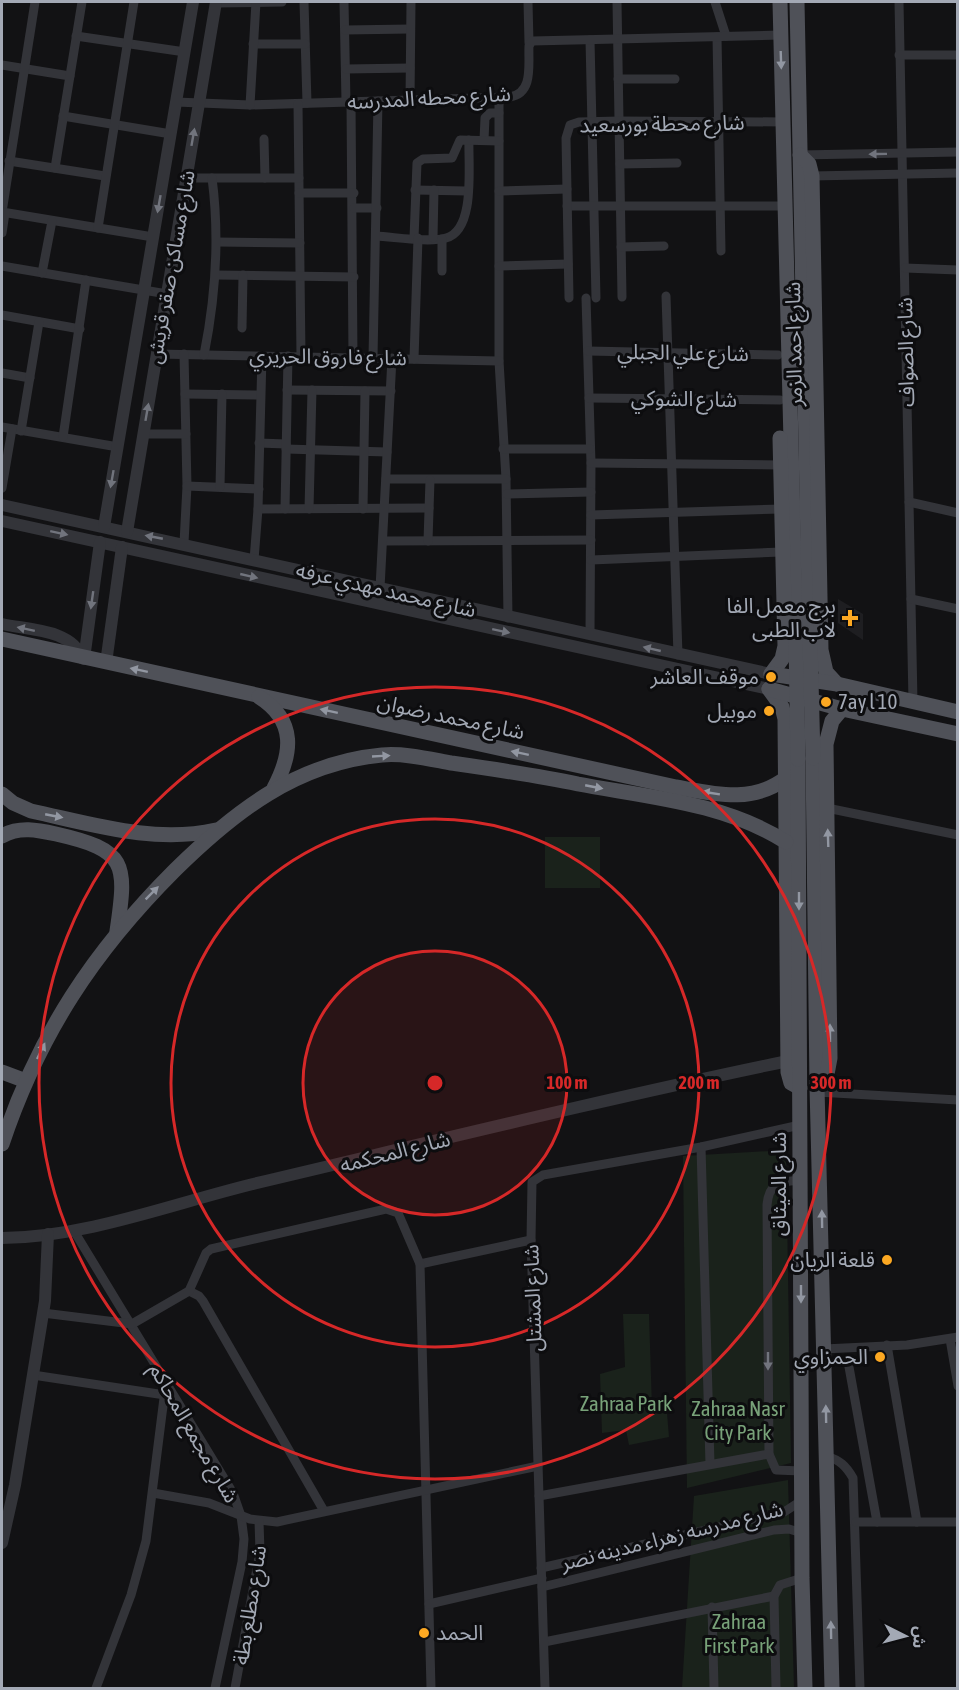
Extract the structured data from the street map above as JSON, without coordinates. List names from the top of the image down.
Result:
{
  "streets": {
    "main road": ["شارع احمد الزمر", "شارع محمد رضوان", "شارع الميثاق"],
    "street": [
      "شارع محطه المدرسه",
      "شارع محطة بورسعيد",
      "شارع مساكن صقر قريش",
      "شارع الصواف",
      "شارع علي الجبلي",
      "شارع فاروق الحريري",
      "شارع الشوكي",
      "شارع محمد مهدي عرفه",
      "شارع المحكمه",
      "شارع المشتل",
      "شارع مجمع المحاكم",
      "شارع مدرسه زهراء مدينه نصر",
      "شارع مطلع بطة"
    ]
  },
  "crossings": [
    ["شارع محطه المدرسه", "شارع مساكن صقر قريش"],
    ["شارع محطة بورسعيد", "شارع احمد الزمر"],
    ["شارع مساكن صقر قريش", "شارع فاروق الحريري"],
    ["شارع مساكن صقر قريش", "شارع محمد مهدي عرفه"],
    ["شارع احمد الزمر", "شارع علي الجبلي"],
    ["شارع احمد الزمر", "شارع الشوكي"],
    ["شارع احمد الزمر", "شارع محمد مهدي عرفه"],
    ["شارع احمد الزمر", "شارع الميثاق"],
    ["شارع محمد مهدي عرفه", "شارع الميثاق"],
    ["شارع محمد رضوان", "شارع الميثاق"],
    ["شارع المحكمه", "شارع الميثاق"],
    ["شارع المحكمه", "شارع مجمع المحاكم"],
    ["شارع الميثاق", "شارع المشتل"],
    ["شارع الميثاق", "شارع مدرسه زهراء مدينه نصر"],
    ["شارع المشتل", "شارع مدرسه زهراء مدينه نصر"]
  ],
  "parks": ["Zahraa Park", "Zahraa Nasr City Park", "Zahraa First Park"],
  "places": {
    "health": ["برج معمل الفا لاب الطبى"],
    "other": [
      "موقف العاشر",
      "7ay l 10",
      "موبيل",
      "قلعة الريان",
      "الحمزاوي",
      "الحمد"
    ]
  },
  "north": "right",
  "rings": ["100 m", "200 m", "300 m"]
}
